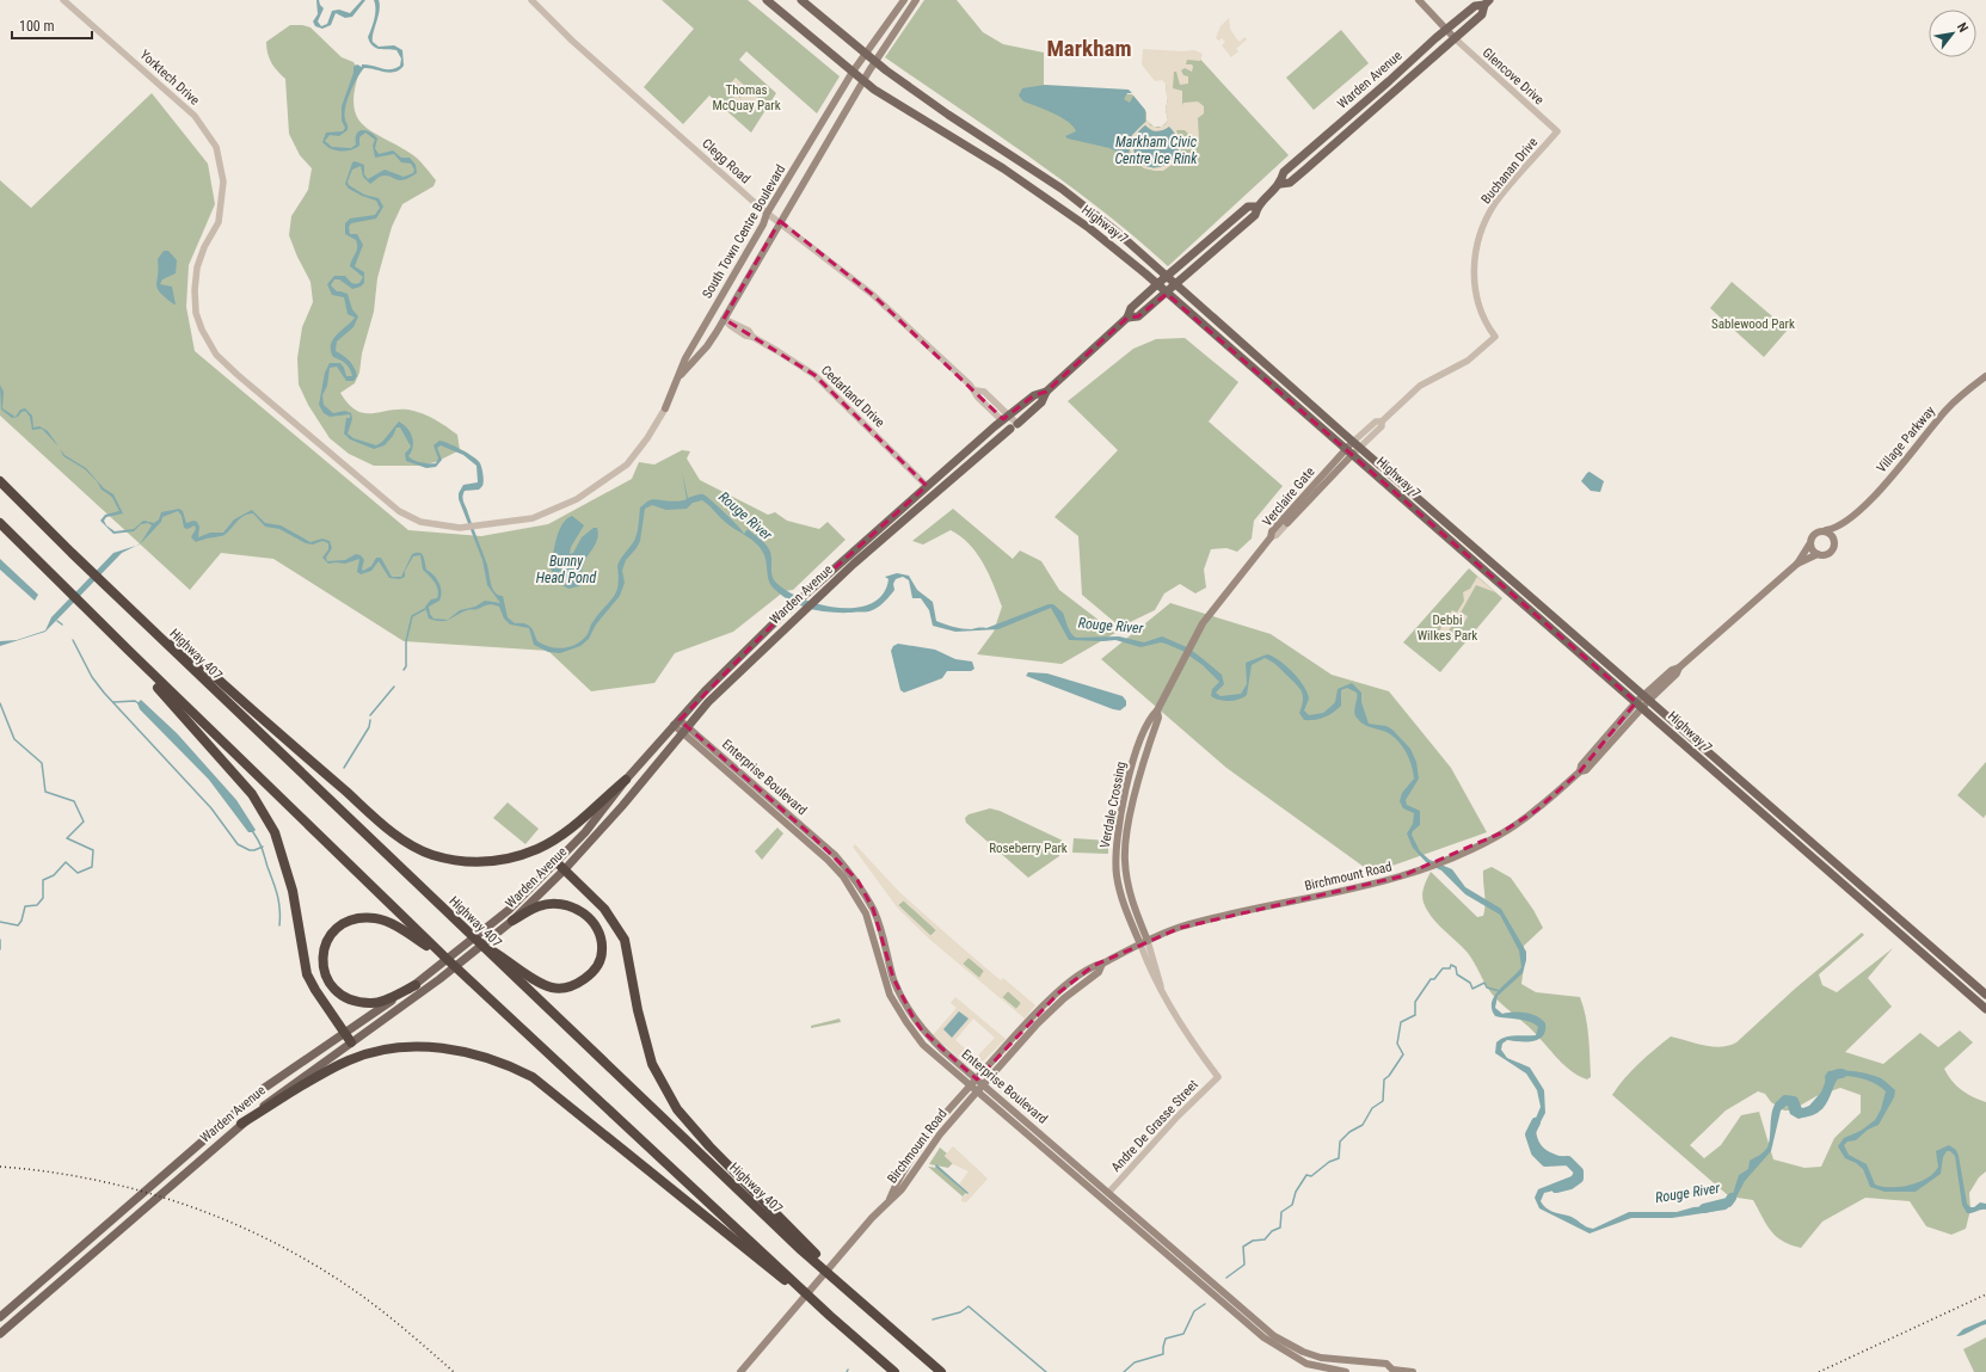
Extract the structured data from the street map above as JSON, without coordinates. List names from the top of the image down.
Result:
{
  "streets": {
    "highway": ["Highway 407"],
    "main road": [
      "Warden Avenue",
      "Highway 7",
      "South Town Centre Boulevard",
      "Cedarland Drive",
      "Village Parkway",
      "Verclaire Gate",
      "Enterprise Boulevard",
      "Verdale Crossing",
      "Birchmount Road"
    ],
    "street": [
      "Glencove Drive",
      "Yorktech Drive",
      "Clegg Road",
      "Buchanan Drive",
      "Andre De Grasse Street"
    ]
  },
  "crossings": [
    ["Glencove Drive", "Warden Avenue"],
    ["Glencove Drive", "Buchanan Drive"],
    ["Yorktech Drive", "South Town Centre Boulevard"],
    ["Warden Avenue", "Clegg Road"],
    ["Warden Avenue", "Highway 7"],
    ["Warden Avenue", "Cedarland Drive"],
    ["Warden Avenue", "Enterprise Boulevard"],
    ["Clegg Road", "South Town Centre Boulevard"],
    ["Buchanan Drive", "Verclaire Gate"],
    ["Highway 7", "South Town Centre Boulevard"],
    ["Highway 7", "Verclaire Gate"],
    ["Highway 7", "Birchmount Road"],
    ["South Town Centre Boulevard", "Cedarland Drive"],
    ["Verclaire Gate", "Verdale Crossing"],
    ["Enterprise Boulevard", "Birchmount Road"],
    ["Enterprise Boulevard", "Andre De Grasse Street"],
    ["Verdale Crossing", "Birchmount Road"],
    ["Verdale Crossing", "Andre De Grasse Street"]
  ],
  "districts": ["Markham"],
  "water": ["Markham Civic Centre Ice Rink", "Rouge River", "Bunny Head Pond"],
  "parks": [
    "Thomas McQuay Park",
    "Sablewood Park",
    "Debbi Wilkes Park",
    "Roseberry Park"
  ],
  "scale_bar": "100 m",
  "north": "top right"
}
